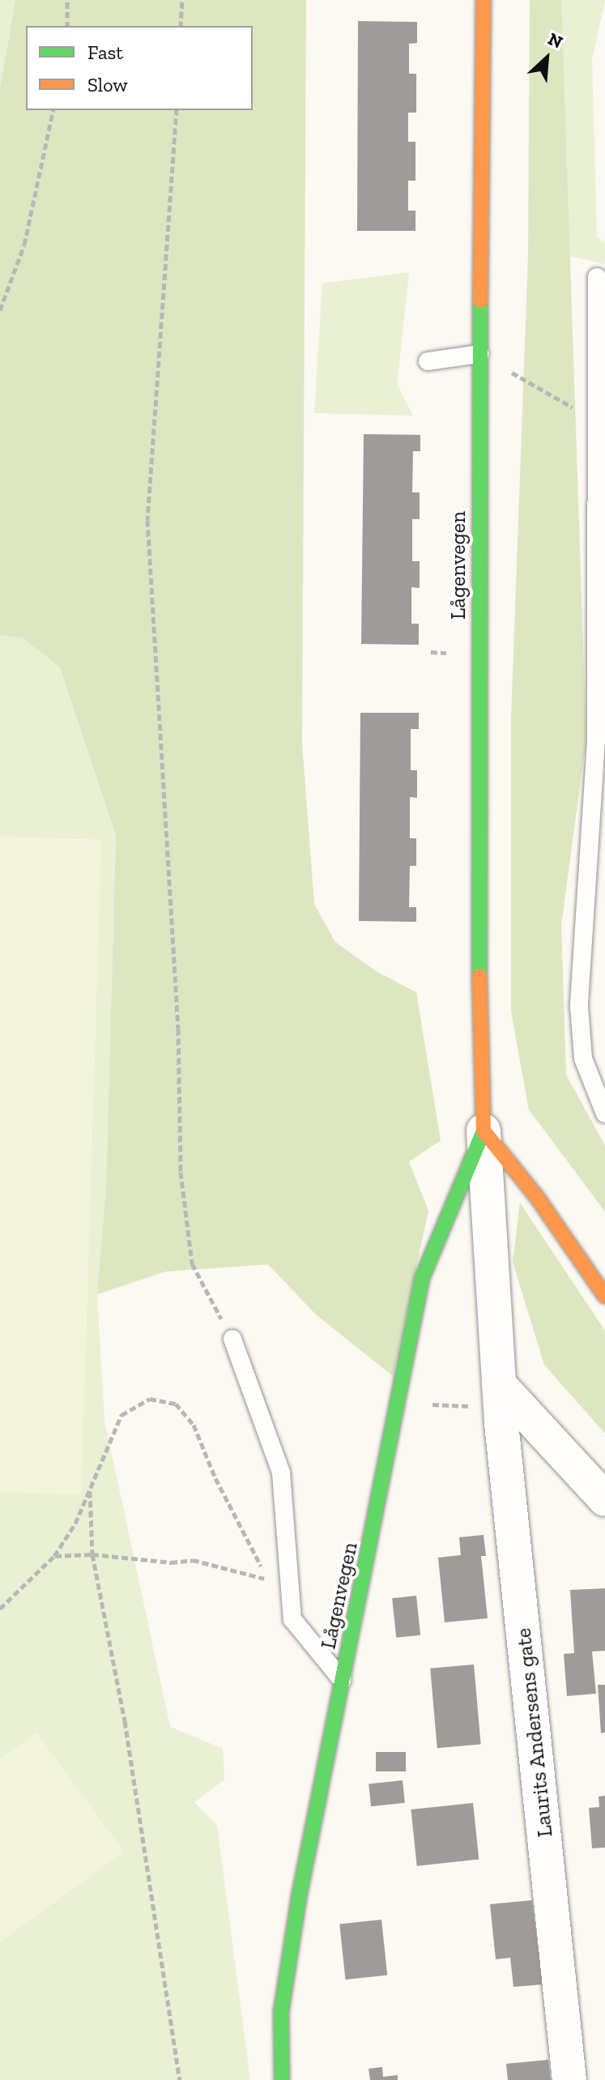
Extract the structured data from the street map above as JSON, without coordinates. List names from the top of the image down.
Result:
{
  "streets": {
    "street": ["Lågenvegen", "Laurits Andersens gate"]
  },
  "crossings": [
    ["Lågenvegen", "Laurits Andersens gate"]
  ],
  "legend": ["Fast", "Slow"],
  "north": "top right"
}
